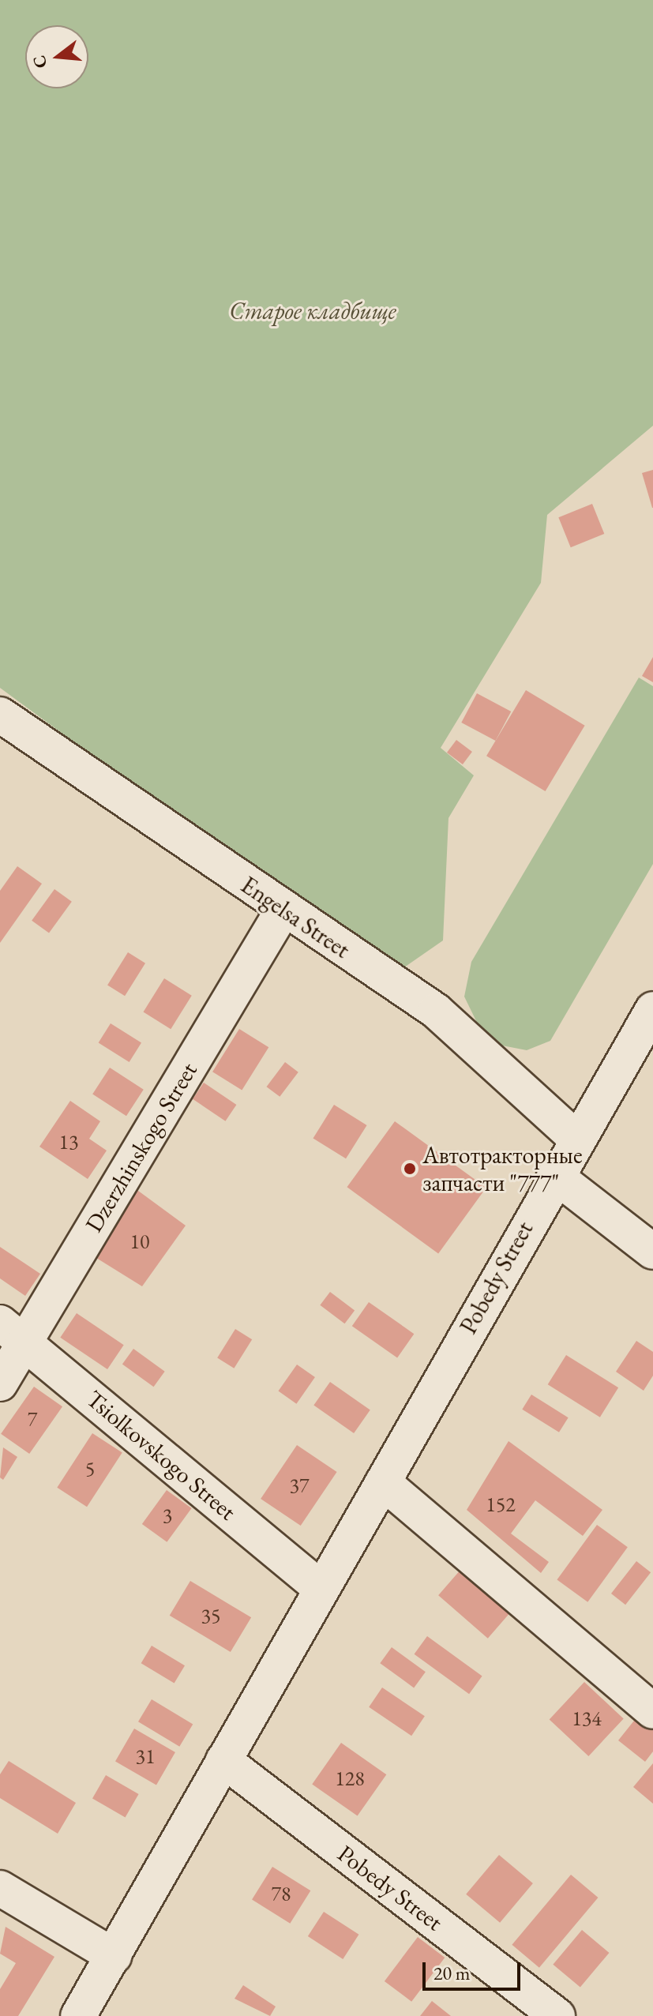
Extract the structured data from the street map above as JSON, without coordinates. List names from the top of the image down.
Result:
{
  "streets": {
    "street": [
      "Engelsa Street",
      "Dzerzhinskogo Street",
      "Pobedy Street",
      "Tsiolkovskogo Street"
    ]
  },
  "crossings": [
    ["Engelsa Street", "Dzerzhinskogo Street"],
    ["Engelsa Street", "Pobedy Street"],
    ["Dzerzhinskogo Street", "Tsiolkovskogo Street"],
    ["Pobedy Street", "Tsiolkovskogo Street"]
  ],
  "parks": ["Старое кладбище"],
  "places": ["Автотракторные запчасти \"777\""],
  "house_numbers": [
    "13",
    "10",
    "7",
    "5",
    "37",
    "152",
    "3",
    "35",
    "134",
    "31",
    "128",
    "78"
  ],
  "scale_bar": "20 m",
  "north": "left"
}
